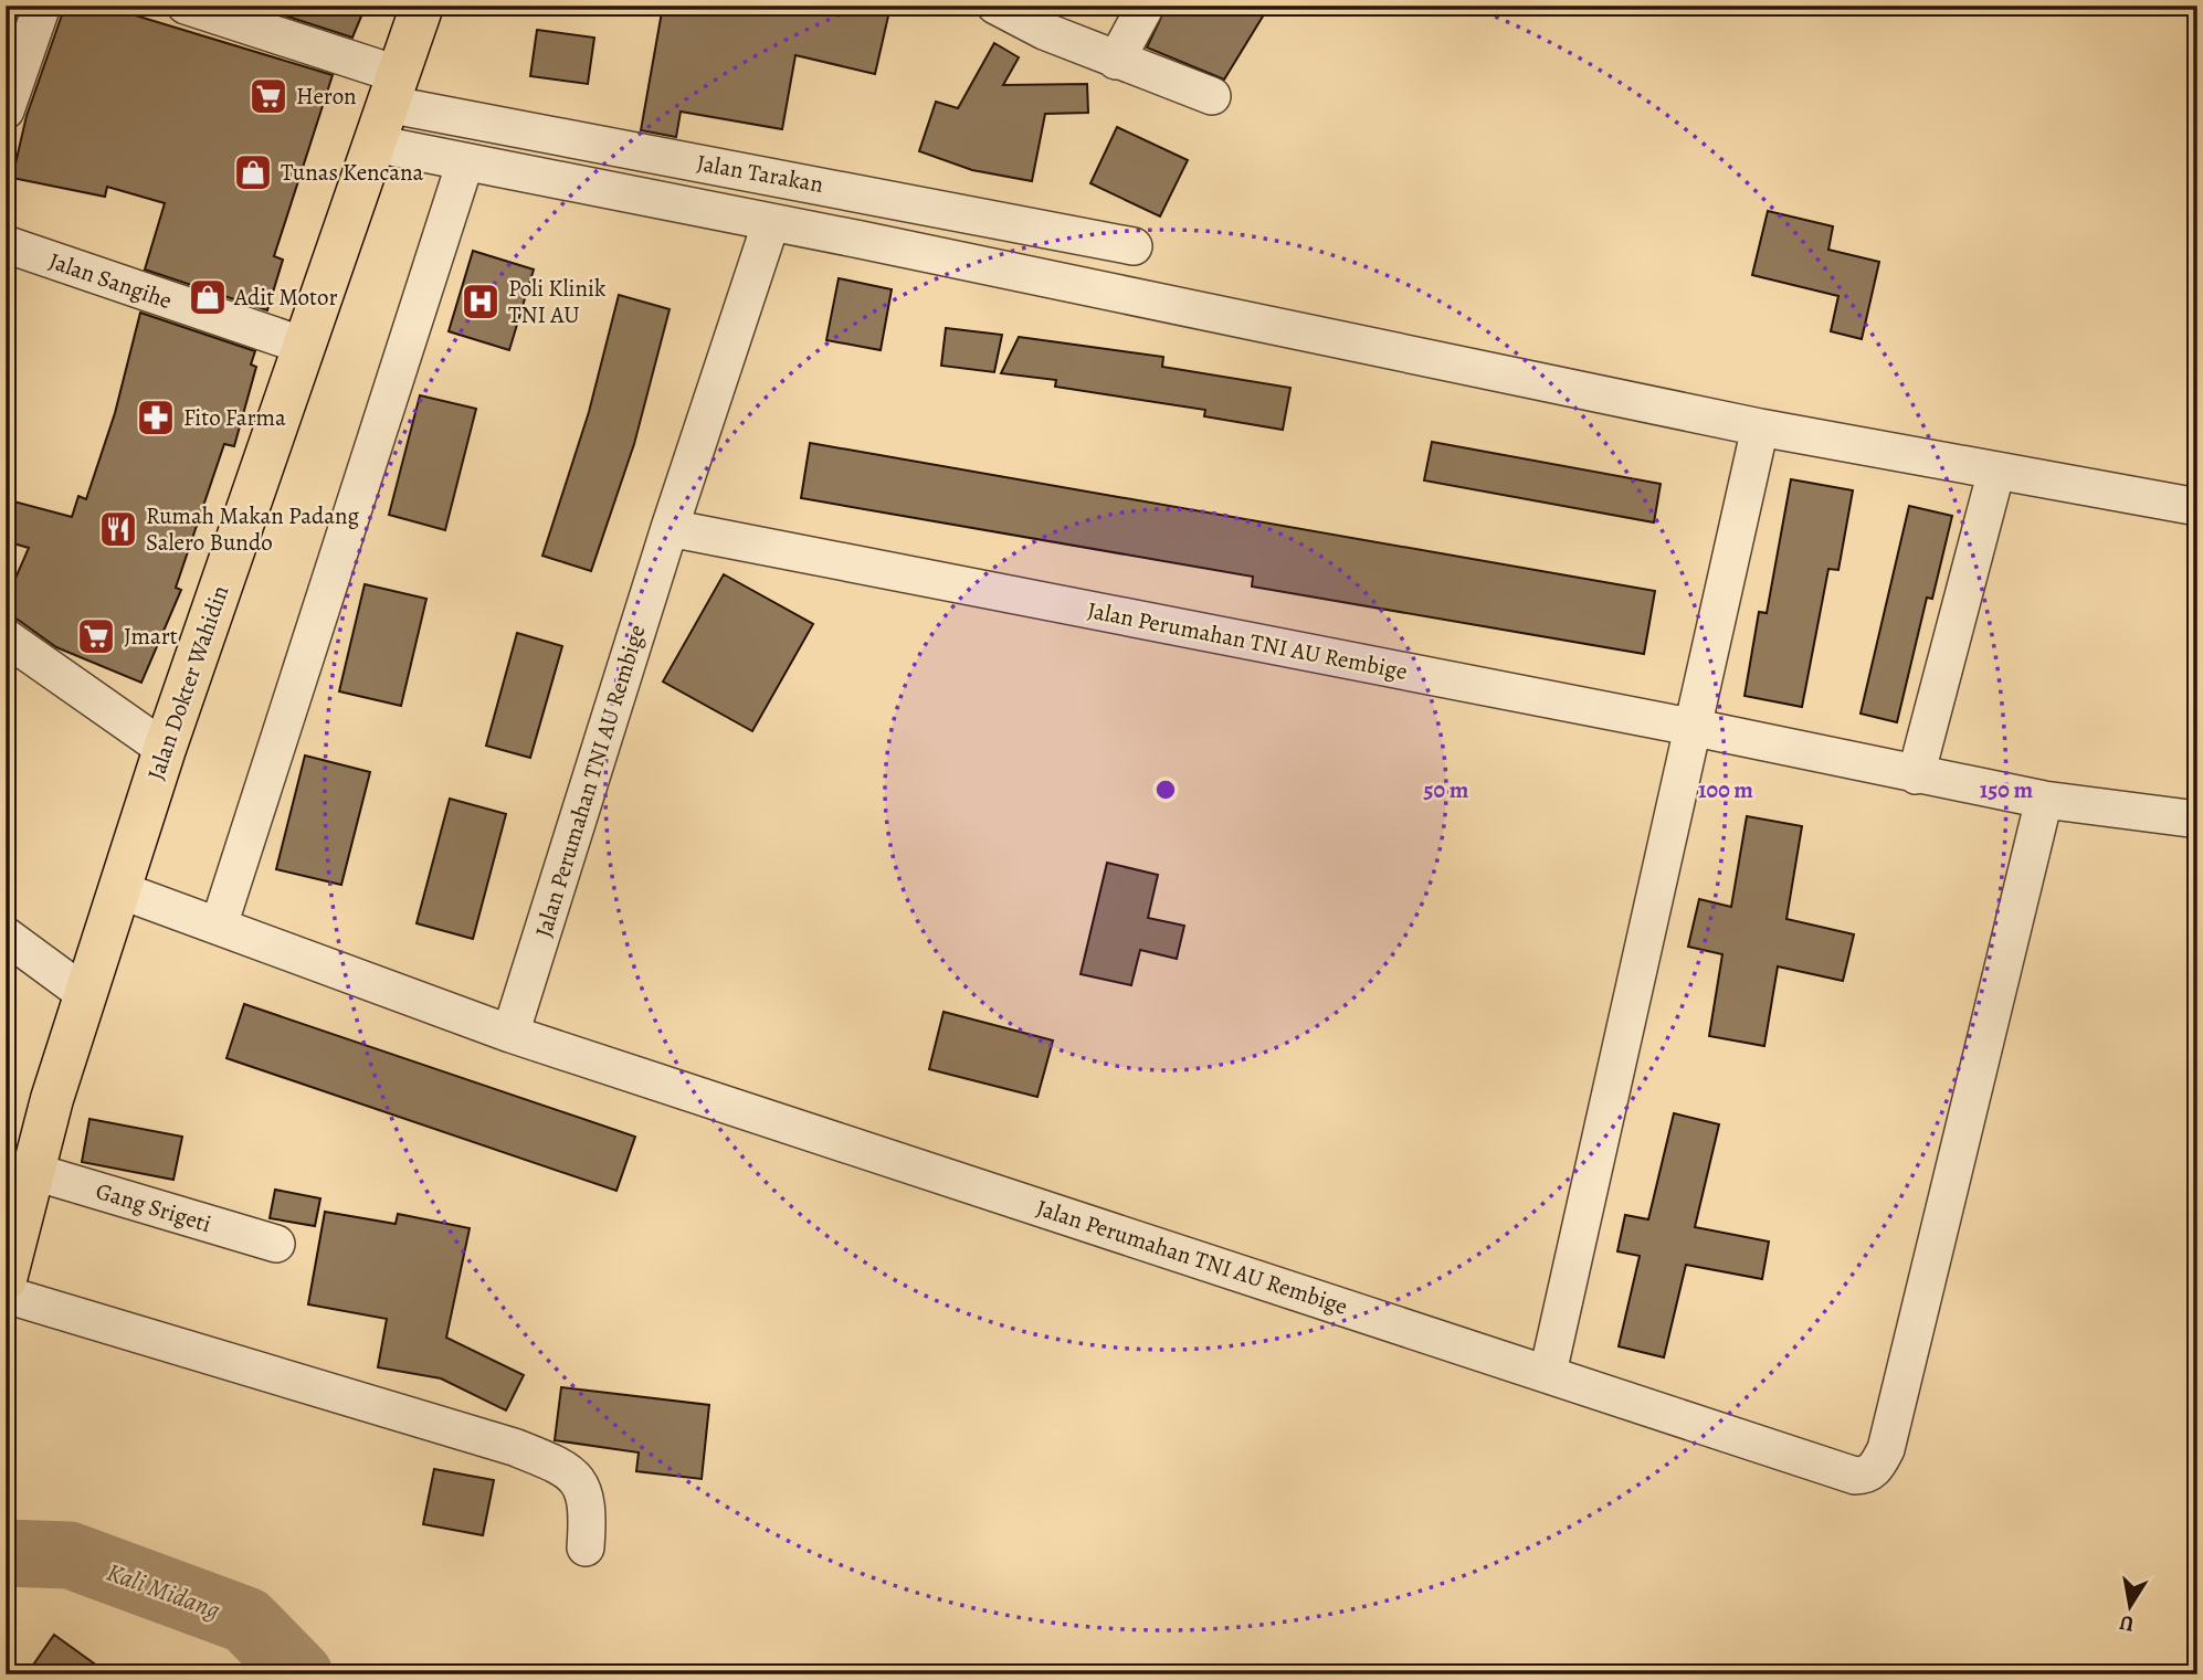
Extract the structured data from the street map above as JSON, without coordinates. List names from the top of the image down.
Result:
{
  "streets": {
    "main road": ["Jalan Dokter Wahidin"],
    "street": [
      "Jalan Tarakan",
      "Jalan Sangihe",
      "Jalan Perumahan TNI AU Rembige",
      "Gang Srigeti"
    ]
  },
  "crossings": [
    ["Jalan Tarakan", "Jalan Dokter Wahidin"],
    ["Jalan Sangihe", "Jalan Dokter Wahidin"],
    ["Jalan Perumahan TNI AU Rembige", "Jalan Dokter Wahidin"],
    ["Jalan Dokter Wahidin", "Gang Srigeti"]
  ],
  "water": ["Kali Midang"],
  "places": {
    "supermarket": ["Heron", "Jmart"],
    "shop": ["Tunas Kencana", "Adit Motor"],
    "hospital": ["Poli Klinik TNI AU"],
    "pharmacy": ["Fito Farma"],
    "restaurant": ["Rumah Makan Padang Salero Bundo"]
  },
  "north": "bottom",
  "rings": ["50 m", "100 m", "150 m"]
}
